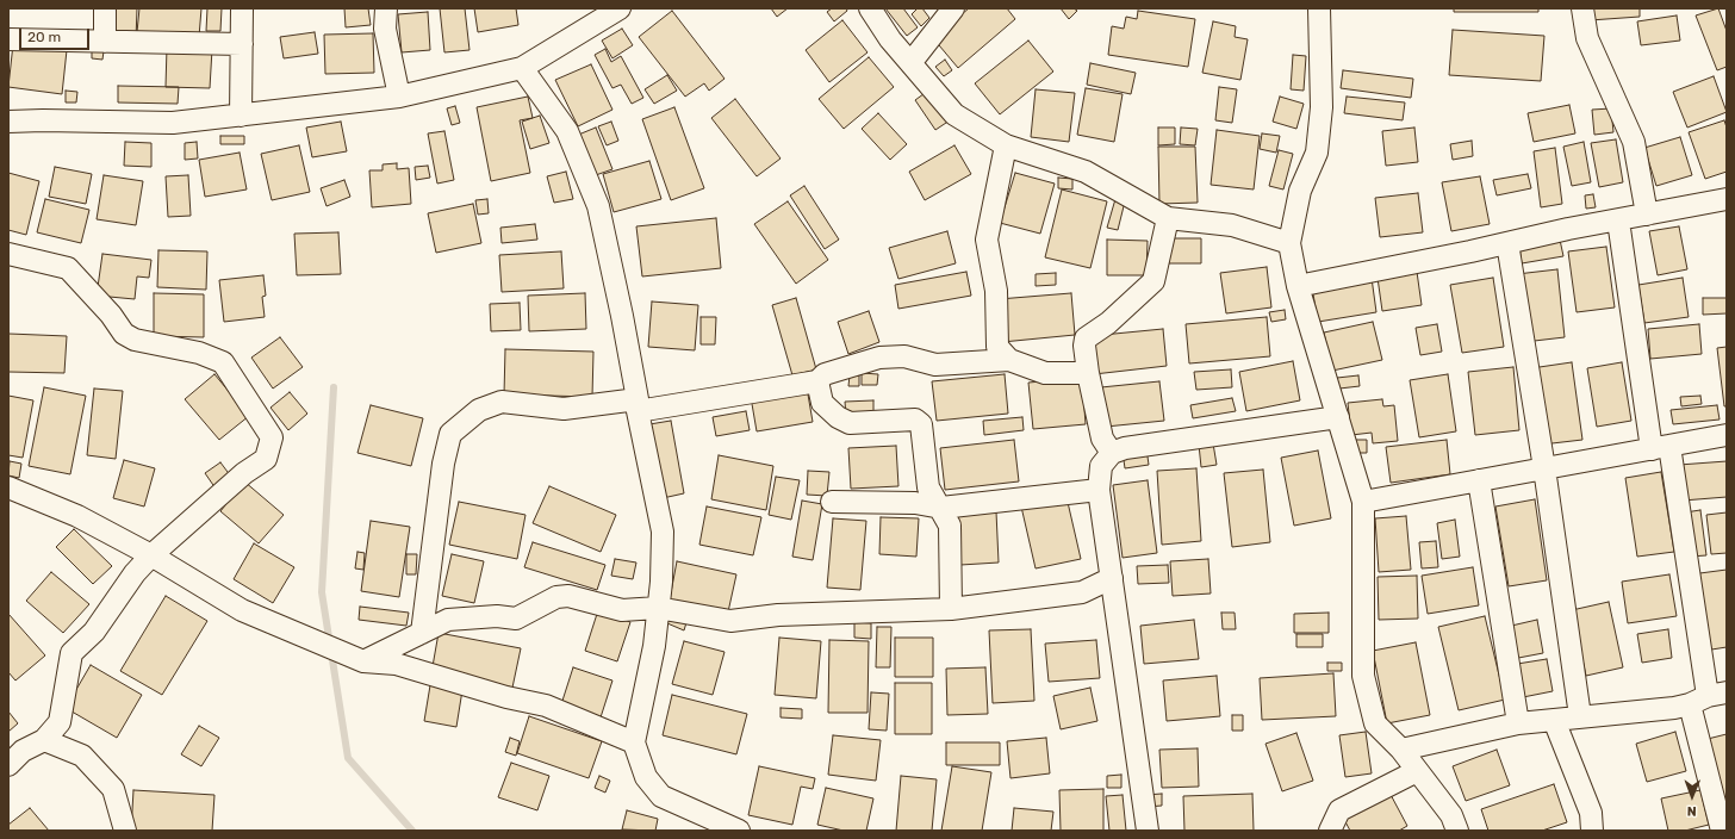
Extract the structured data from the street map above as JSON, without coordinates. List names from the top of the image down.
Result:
{
  "scale_bar": "20 m",
  "north": "bottom"
}
